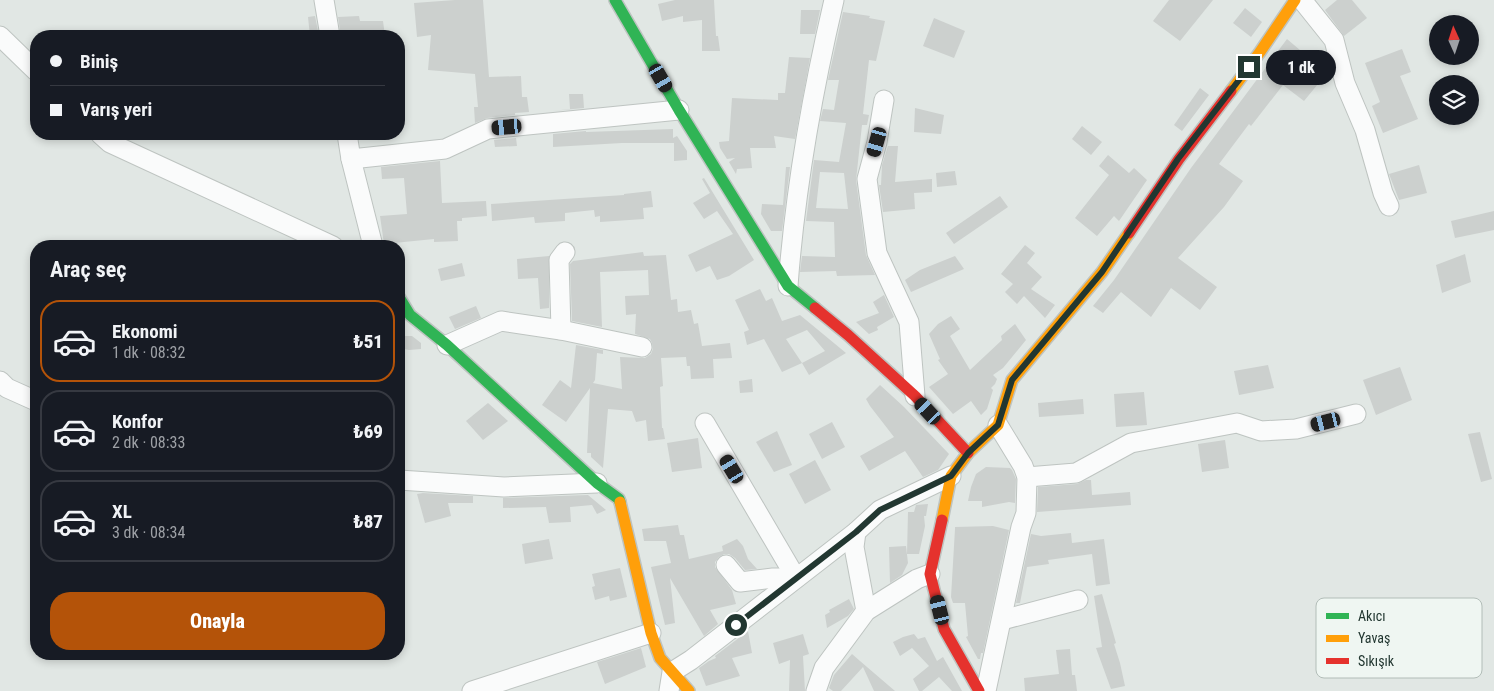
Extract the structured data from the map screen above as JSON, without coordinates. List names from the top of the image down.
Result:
{
  "legend": ["Akıcı", "Yavaş", "Sıkışık"],
  "north": "top",
  "page": {
    "banner": ["Biniş", "Varış yeri"],
    "bubble": "1 dk",
    "heading": "Araç seç",
    "list": [
      {
        "name": "Ekonomi",
        "note": "1 dk · 08:32",
        "value": "₺51"
      },
      {
        "name": "Konfor",
        "note": "2 dk · 08:33",
        "value": "₺69"
      },
      {
        "name": "XL",
        "note": "3 dk · 08:34",
        "value": "₺87"
      }
    ],
    "buttons": "Onayla"
  }
}
